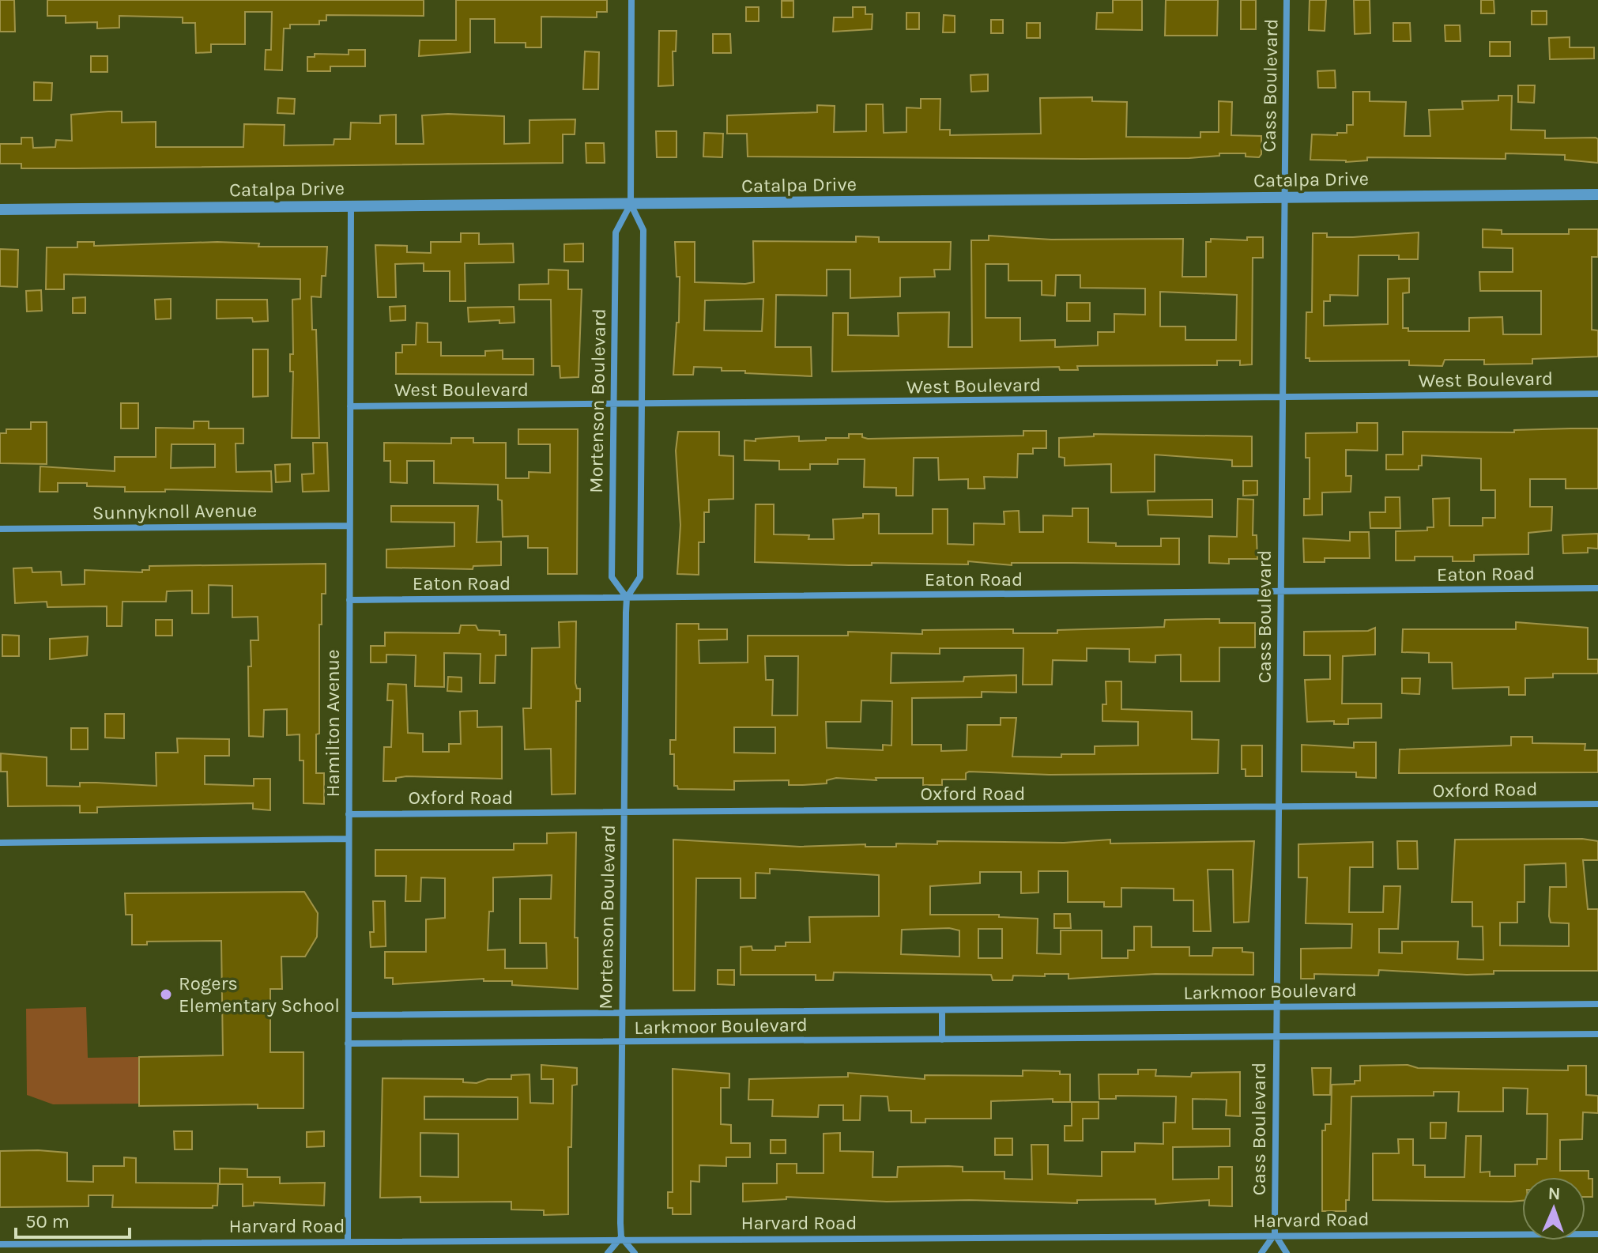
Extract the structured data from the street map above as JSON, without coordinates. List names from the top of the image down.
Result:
{
  "streets": {
    "street": [
      "Cass Boulevard",
      "Catalpa Drive",
      "West Boulevard",
      "Mortenson Boulevard",
      "Sunnyknoll Avenue",
      "Eaton Road",
      "Hamilton Avenue",
      "Oxford Road",
      "Larkmoor Boulevard",
      "Harvard Road"
    ]
  },
  "crossings": [
    ["Cass Boulevard", "Catalpa Drive"],
    ["Cass Boulevard", "West Boulevard"],
    ["Cass Boulevard", "Eaton Road"],
    ["Cass Boulevard", "Oxford Road"],
    ["Cass Boulevard", "Larkmoor Boulevard"],
    ["Cass Boulevard", "Harvard Road"],
    ["Catalpa Drive", "Mortenson Boulevard"],
    ["Catalpa Drive", "Hamilton Avenue"],
    ["West Boulevard", "Mortenson Boulevard"],
    ["West Boulevard", "Hamilton Avenue"],
    ["Mortenson Boulevard", "Eaton Road"],
    ["Mortenson Boulevard", "Oxford Road"],
    ["Mortenson Boulevard", "Larkmoor Boulevard"],
    ["Mortenson Boulevard", "Harvard Road"],
    ["Sunnyknoll Avenue", "Hamilton Avenue"],
    ["Eaton Road", "Hamilton Avenue"],
    ["Hamilton Avenue", "Oxford Road"],
    ["Hamilton Avenue", "Larkmoor Boulevard"],
    ["Hamilton Avenue", "Harvard Road"]
  ],
  "places": ["Rogers Elementary School"],
  "scale_bar": "50 m",
  "north": "top"
}
